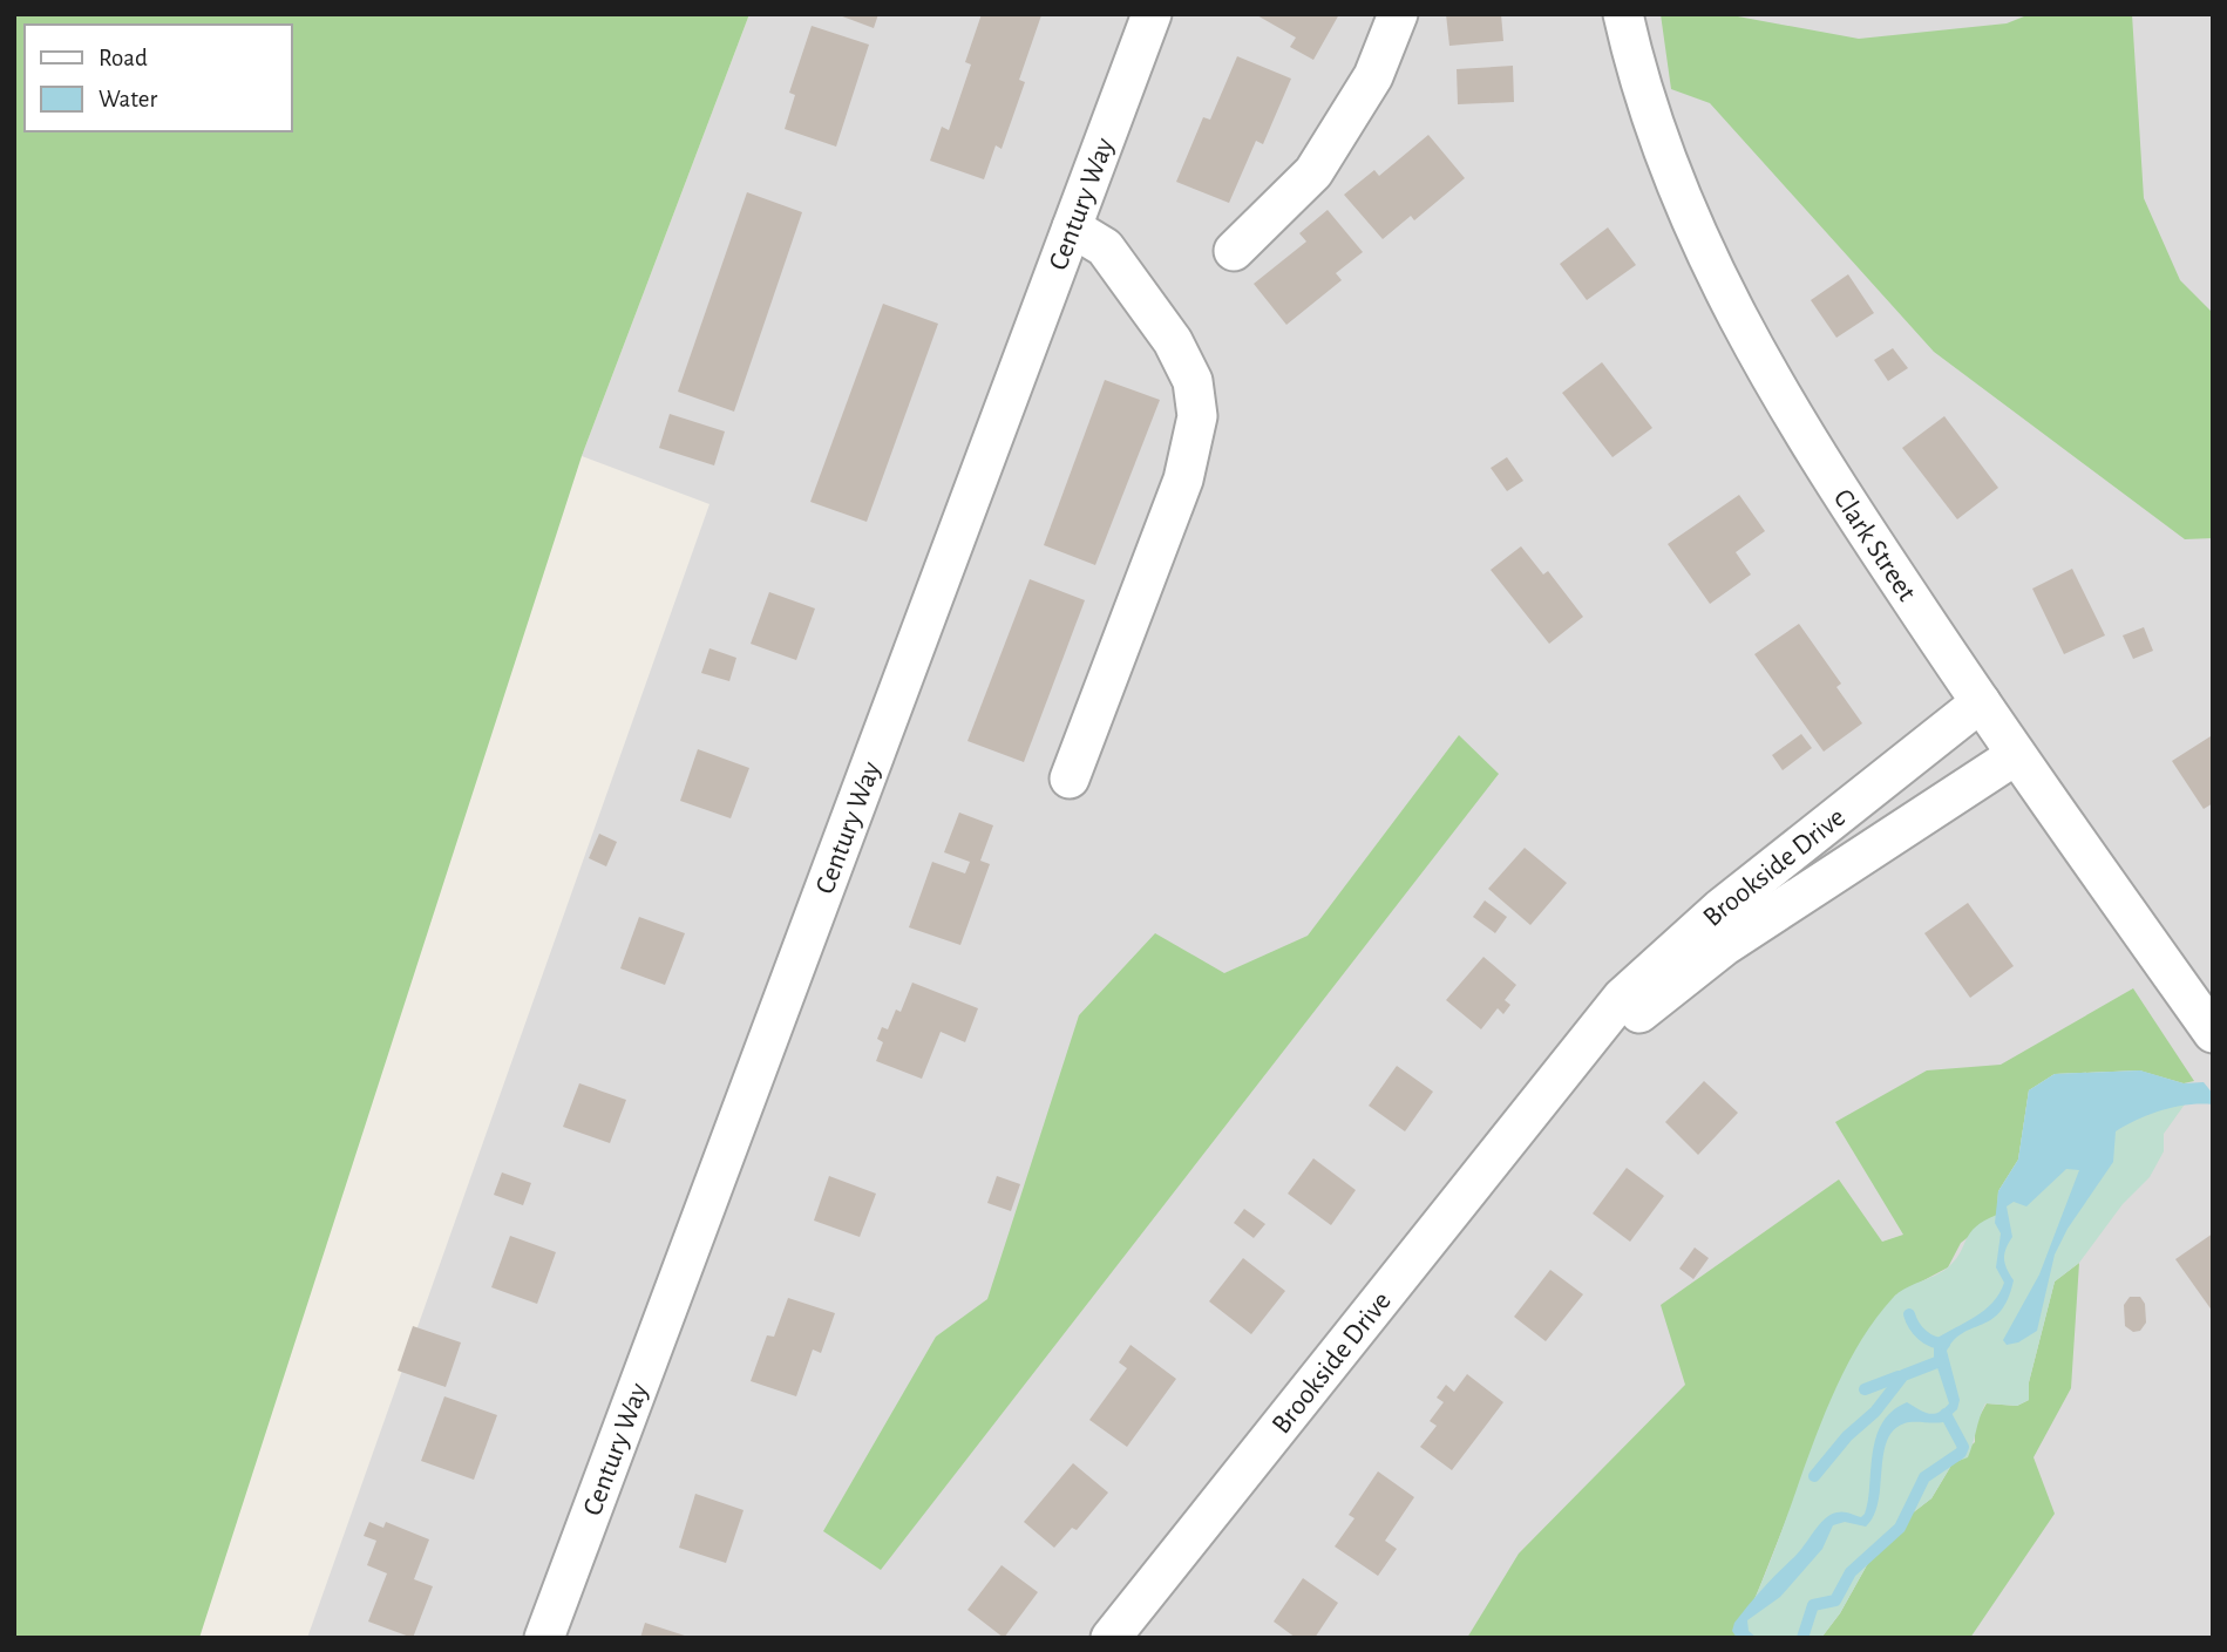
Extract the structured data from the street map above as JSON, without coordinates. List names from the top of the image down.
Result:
{
  "streets": {
    "street": ["Century Way", "Clark Street", "Brookside Drive"]
  },
  "crossings": [
    ["Clark Street", "Brookside Drive"]
  ],
  "legend": ["Road", "Water"]
}
